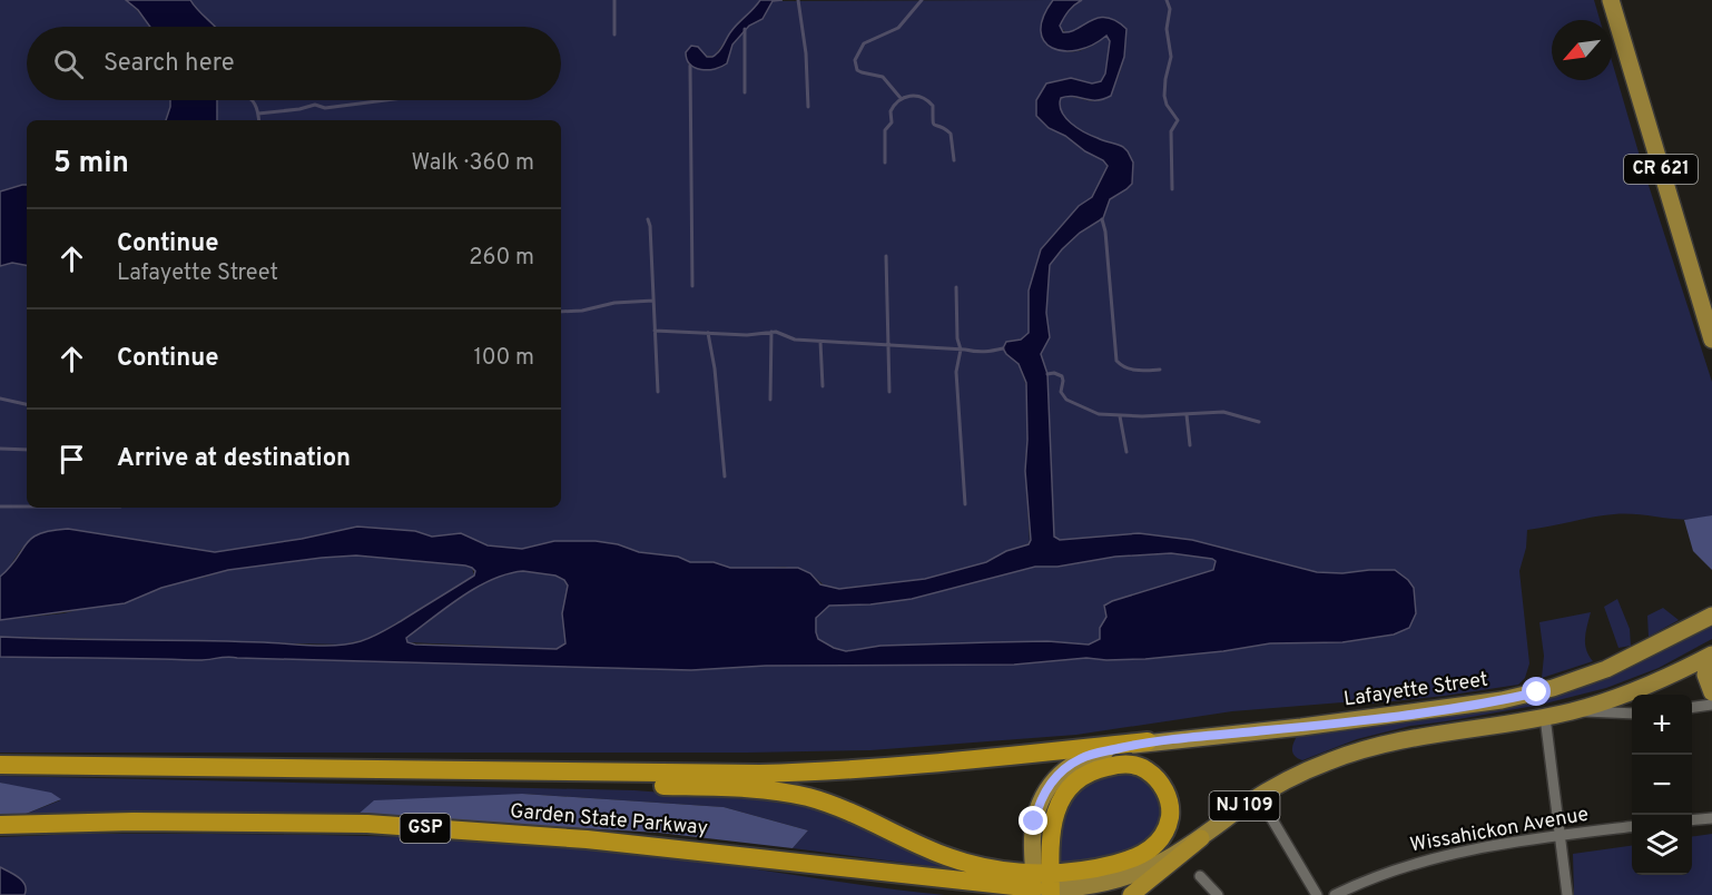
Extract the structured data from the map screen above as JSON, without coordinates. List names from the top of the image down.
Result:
{
  "streets": {
    "highway": ["NJ 109", "Garden State Parkway", "GSP"],
    "main road": ["CR 621", "Lafayette Street"],
    "street": ["Wissahickon Avenue"]
  },
  "crossings": [
    ["Lafayette Street", "Garden State Parkway"],
    ["NJ 109", "Garden State Parkway"]
  ],
  "north": "bottom left",
  "page": {
    "search": "Search here",
    "heading": ["5 min", "Walk · 360 m"],
    "list": [
      ["Continue", "Lafayette Street", "260 m"],
      ["Continue", "100 m"],
      "Arrive at destination"
    ],
    "map_buttons": ["+", "−"]
  }
}
